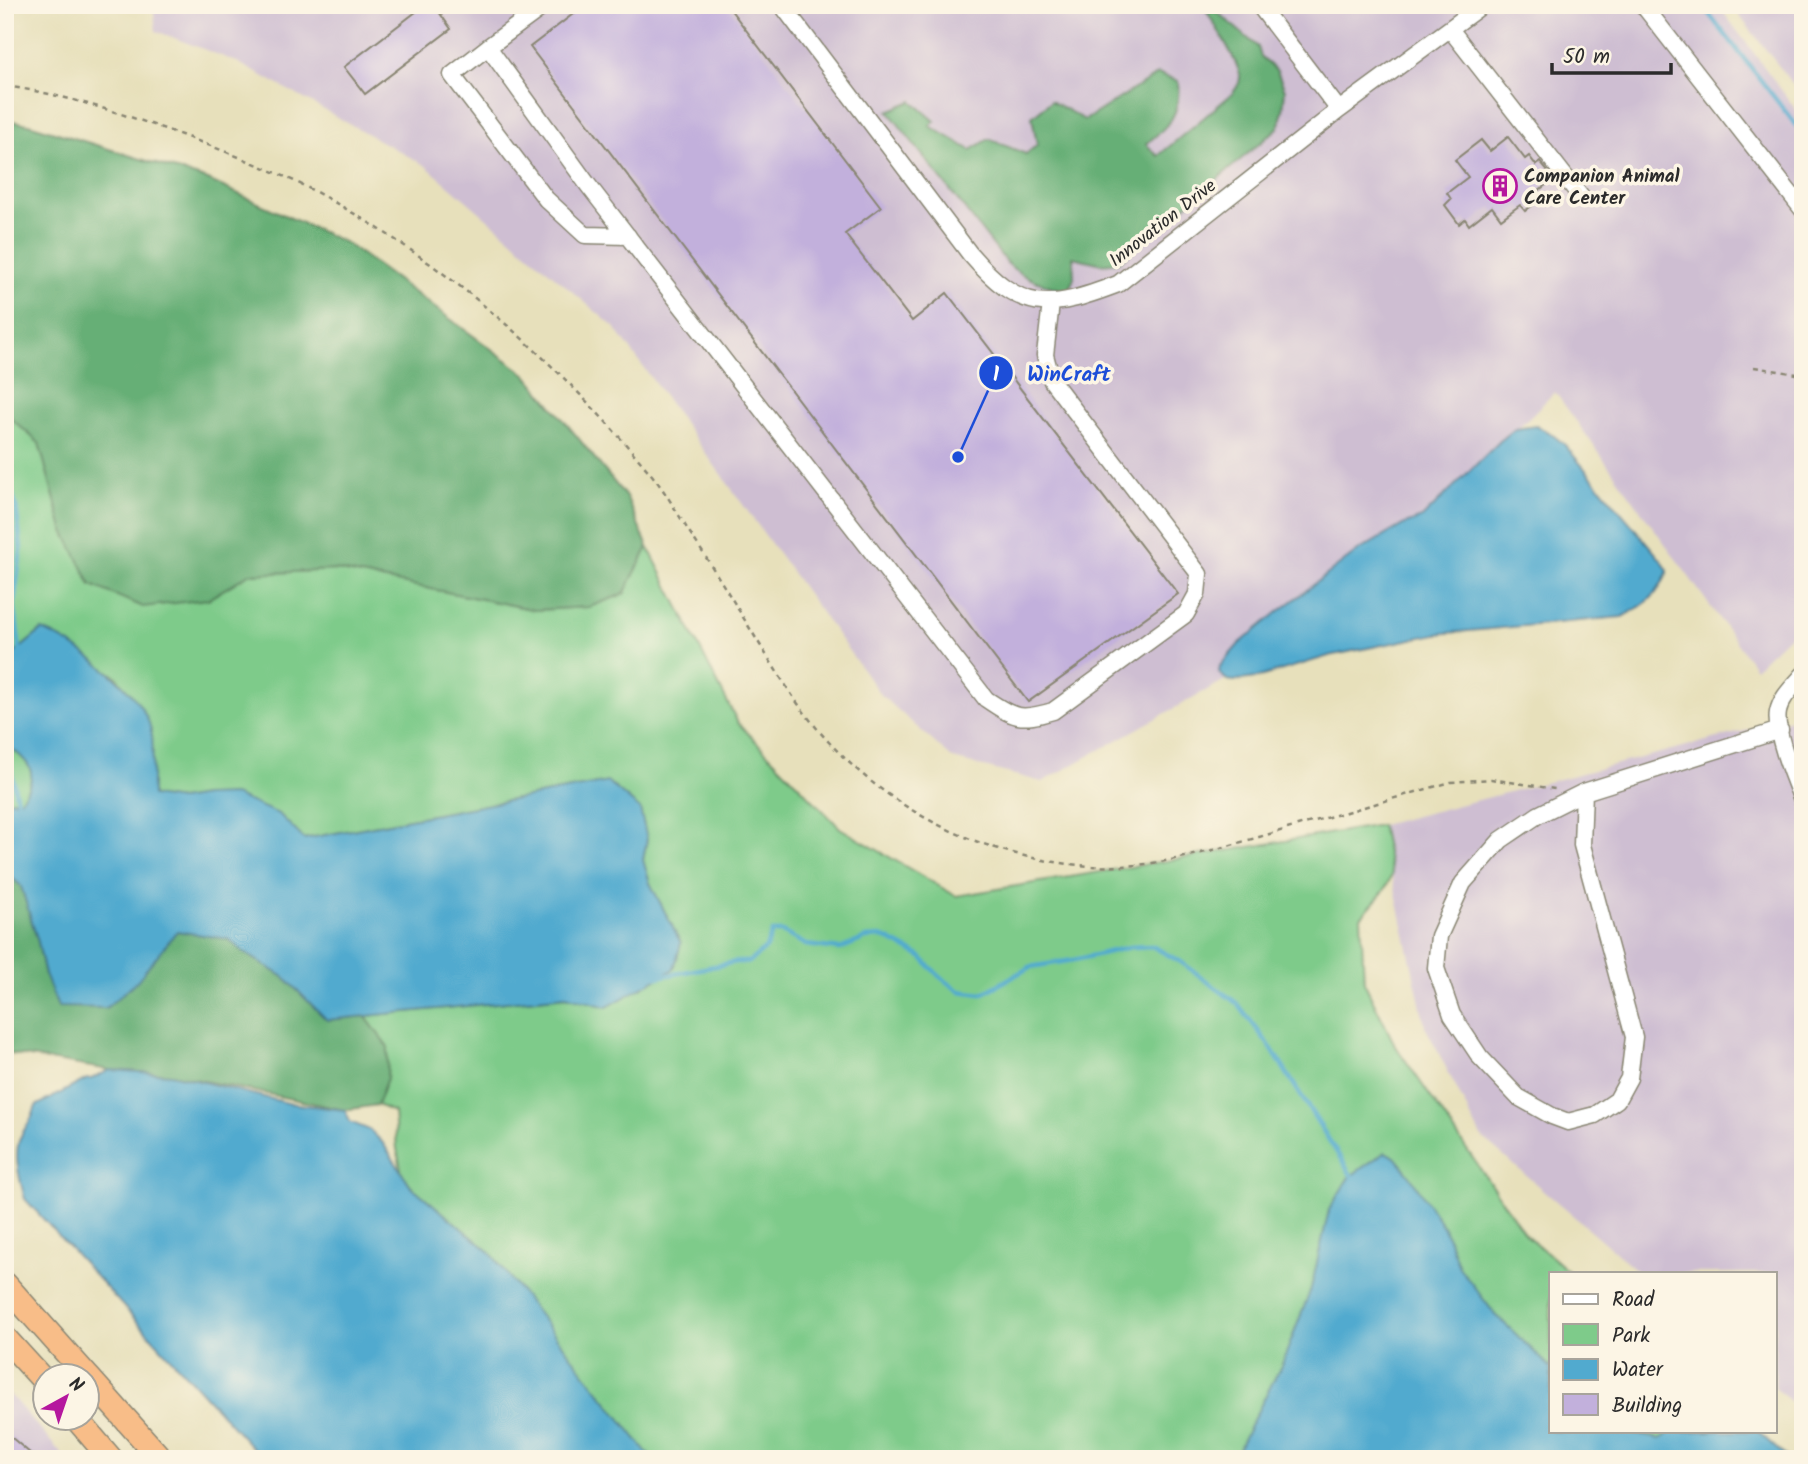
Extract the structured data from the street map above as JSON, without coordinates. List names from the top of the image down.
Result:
{
  "streets": {
    "street": ["Innovation Drive"]
  },
  "places": {
    "building": ["Companion Animal Care Center"],
    "other": ["WinCraft"]
  },
  "legend": [
    "Road",
    "Park",
    "Water",
    "Building"
  ],
  "scale_bar": "50 m",
  "north": "top right"
}
